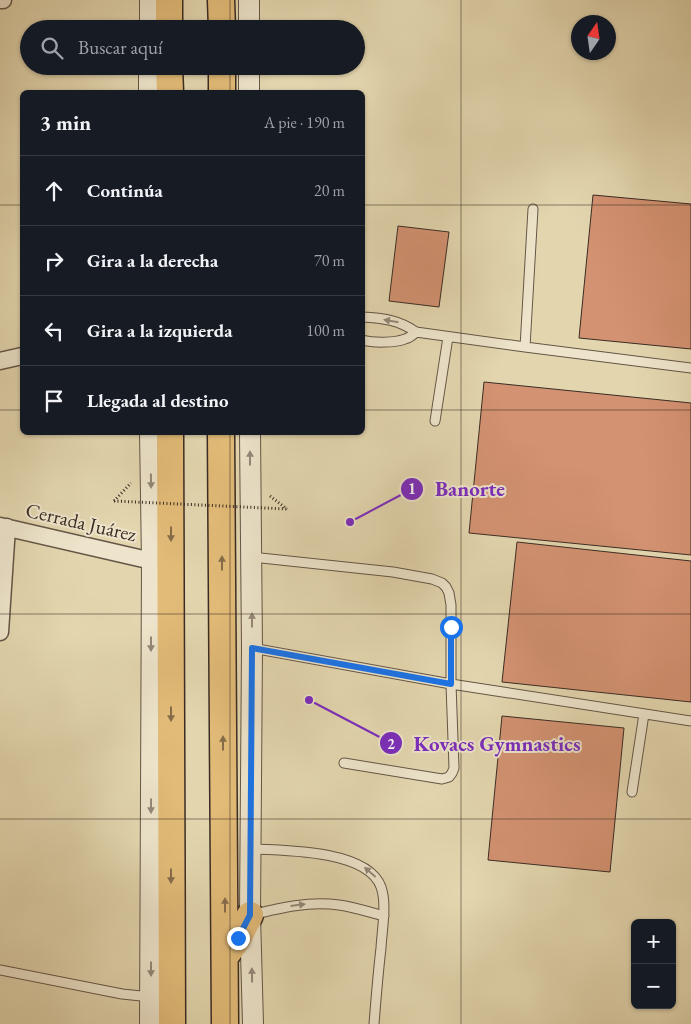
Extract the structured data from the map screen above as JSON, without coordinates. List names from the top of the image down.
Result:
{
  "streets": {
    "street": ["Cerrada Juárez"]
  },
  "places": ["Banorte", "Kovacs Gymnastics"],
  "north": "top",
  "page": {
    "search": "Buscar aquí",
    "heading": ["3 min", "A pie · 190 m"],
    "list": [
      ["Continúa", "20 m"],
      ["Gira a la derecha", "70 m"],
      ["Gira a la izquierda", "100 m"],
      "Llegada al destino"
    ],
    "map_buttons": ["+", "−"]
  }
}
